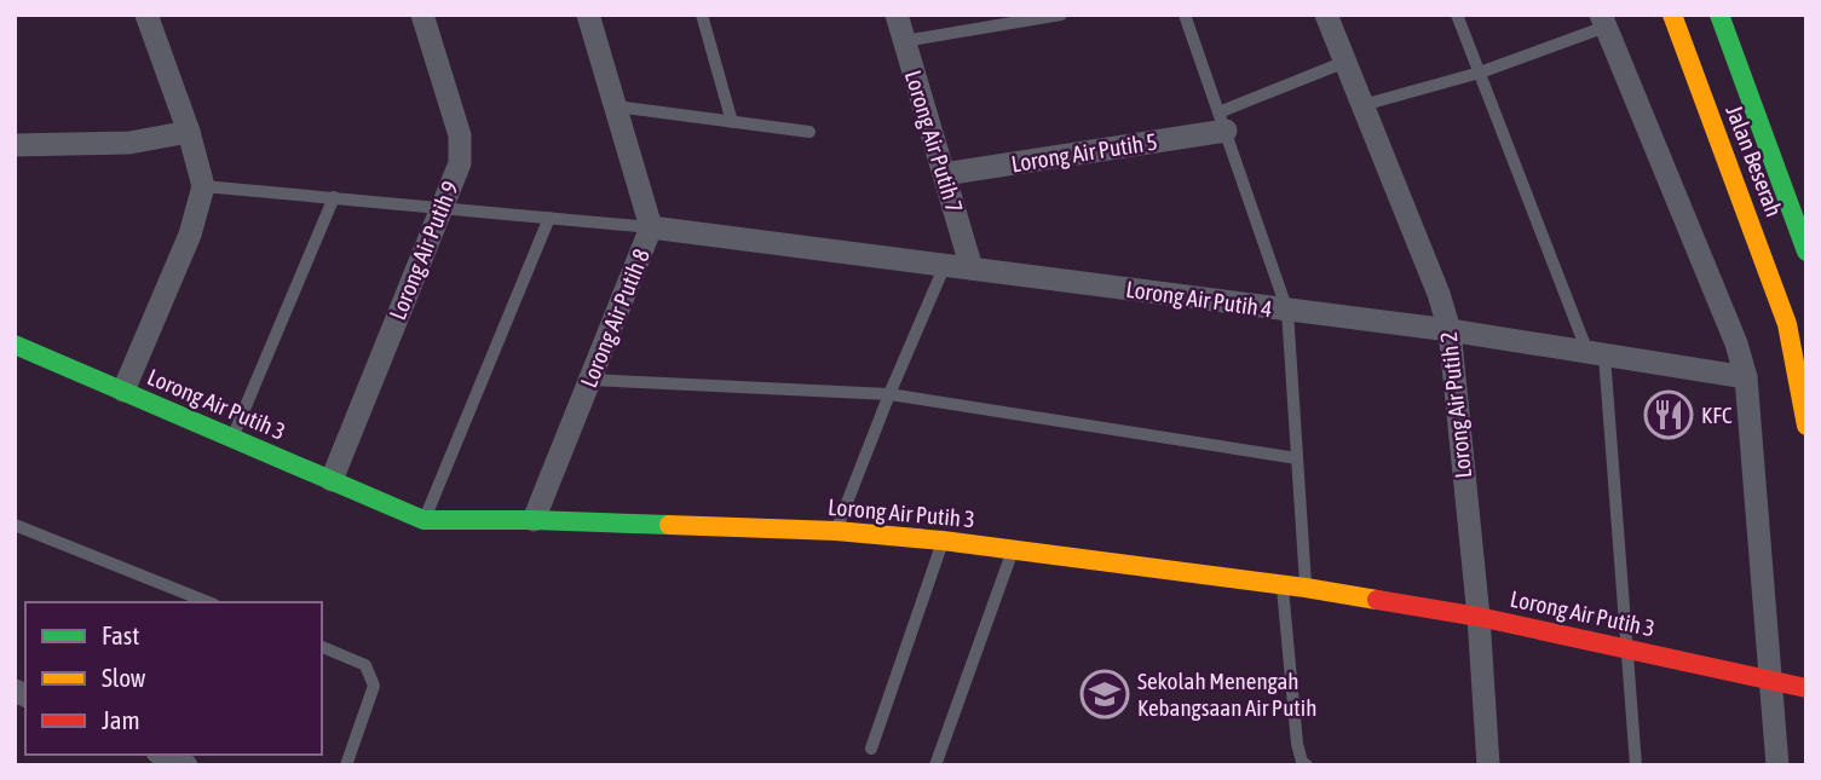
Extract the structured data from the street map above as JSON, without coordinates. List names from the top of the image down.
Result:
{
  "streets": {
    "main road": ["Jalan Beserah", "Lorong Air Putih 3"],
    "street": [
      "Lorong Air Putih 7",
      "Lorong Air Putih 5",
      "Lorong Air Putih 9",
      "Lorong Air Putih 4",
      "Lorong Air Putih 8",
      "Lorong Air Putih 2"
    ]
  },
  "crossings": [
    ["Lorong Air Putih 7", "Lorong Air Putih 5"],
    ["Lorong Air Putih 7", "Lorong Air Putih 4"],
    ["Lorong Air Putih 9", "Lorong Air Putih 3"],
    ["Lorong Air Putih 4", "Lorong Air Putih 8"],
    ["Lorong Air Putih 4", "Lorong Air Putih 2"],
    ["Lorong Air Putih 8", "Lorong Air Putih 3"],
    ["Lorong Air Putih 3", "Lorong Air Putih 2"]
  ],
  "places": {
    "restaurant": ["KFC"],
    "school or university": ["Sekolah Menengah Kebangsaan Air Putih"]
  },
  "legend": ["Fast", "Slow", "Jam"]
}
